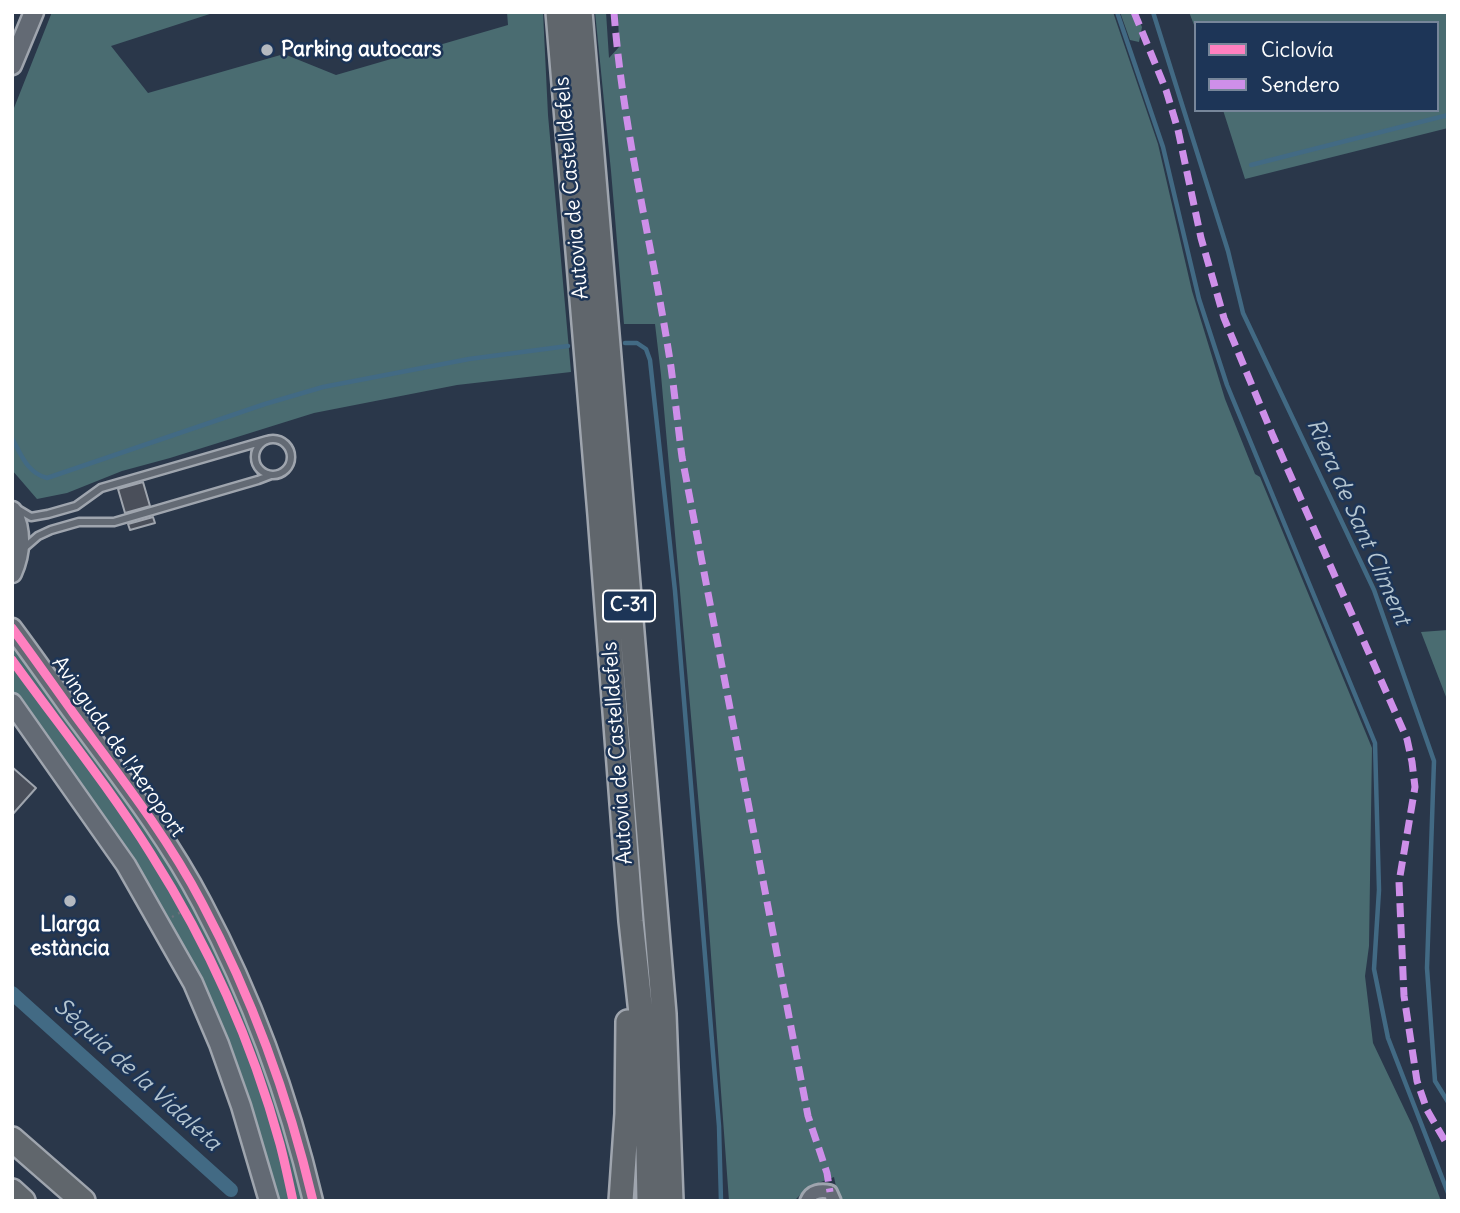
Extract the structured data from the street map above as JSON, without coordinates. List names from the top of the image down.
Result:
{
  "streets": {
    "highway": ["Autovia de Castelldefels", "C-31"],
    "street": ["Avinguda de l'Aeroport"]
  },
  "water": ["Riera de Sant Climent", "Sèquia de la Vidaleta"],
  "places": ["Parking autocars", "Llarga estància"],
  "legend": ["Ciclovía", "Sendero"]
}
